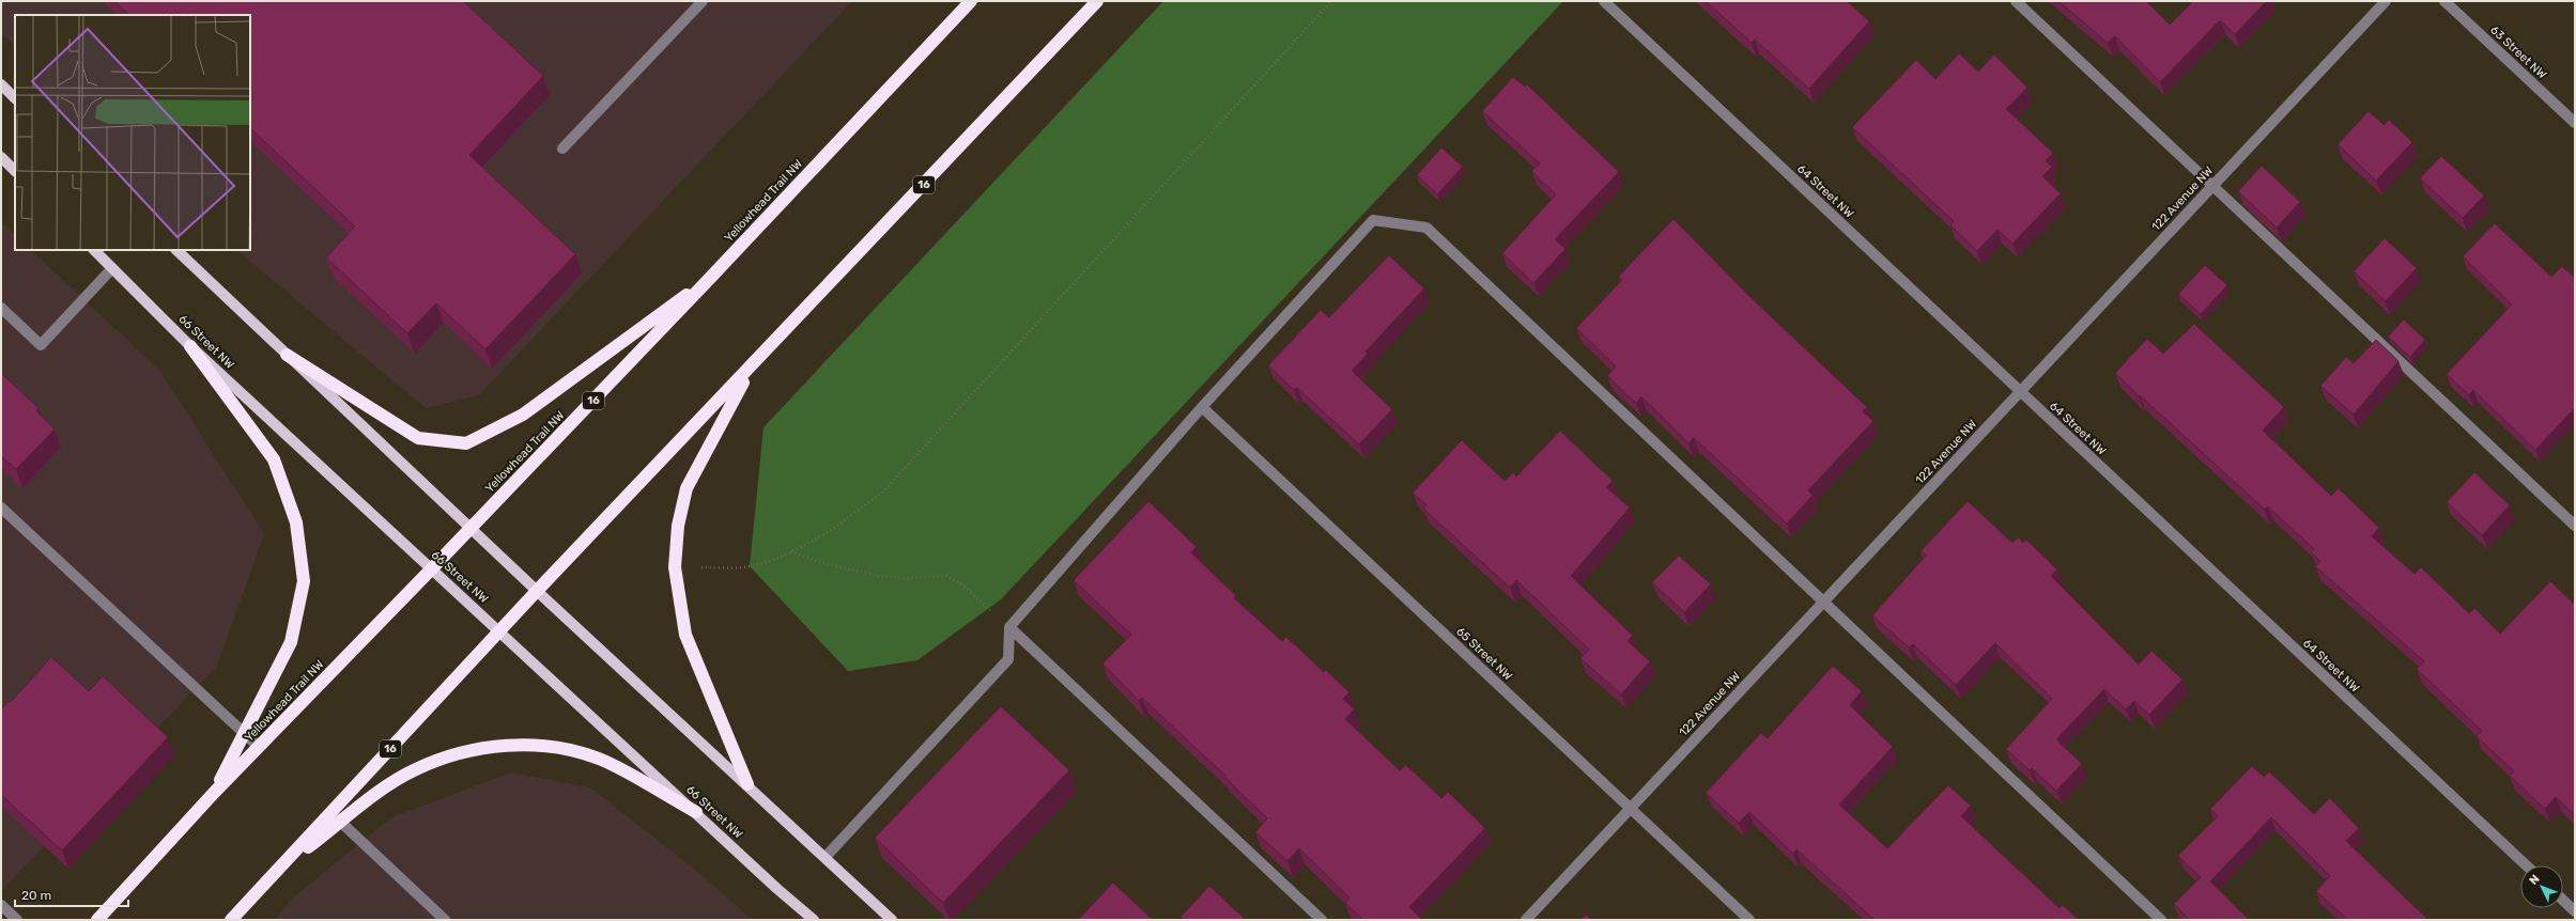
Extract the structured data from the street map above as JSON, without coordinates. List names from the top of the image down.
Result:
{
  "streets": {
    "highway": ["16", "Yellowhead Trail NW"],
    "main road": ["66 Street NW"],
    "street": [
      "63 Street NW",
      "64 Street NW",
      "122 Avenue NW",
      "65 Street NW"
    ]
  },
  "crossings": [
    ["16", "66 Street NW"],
    ["64 Street NW", "122 Avenue NW"],
    ["122 Avenue NW", "65 Street NW"],
    ["Yellowhead Trail NW", "66 Street NW"]
  ],
  "scale_bar": "20 m",
  "north": "top left"
}
